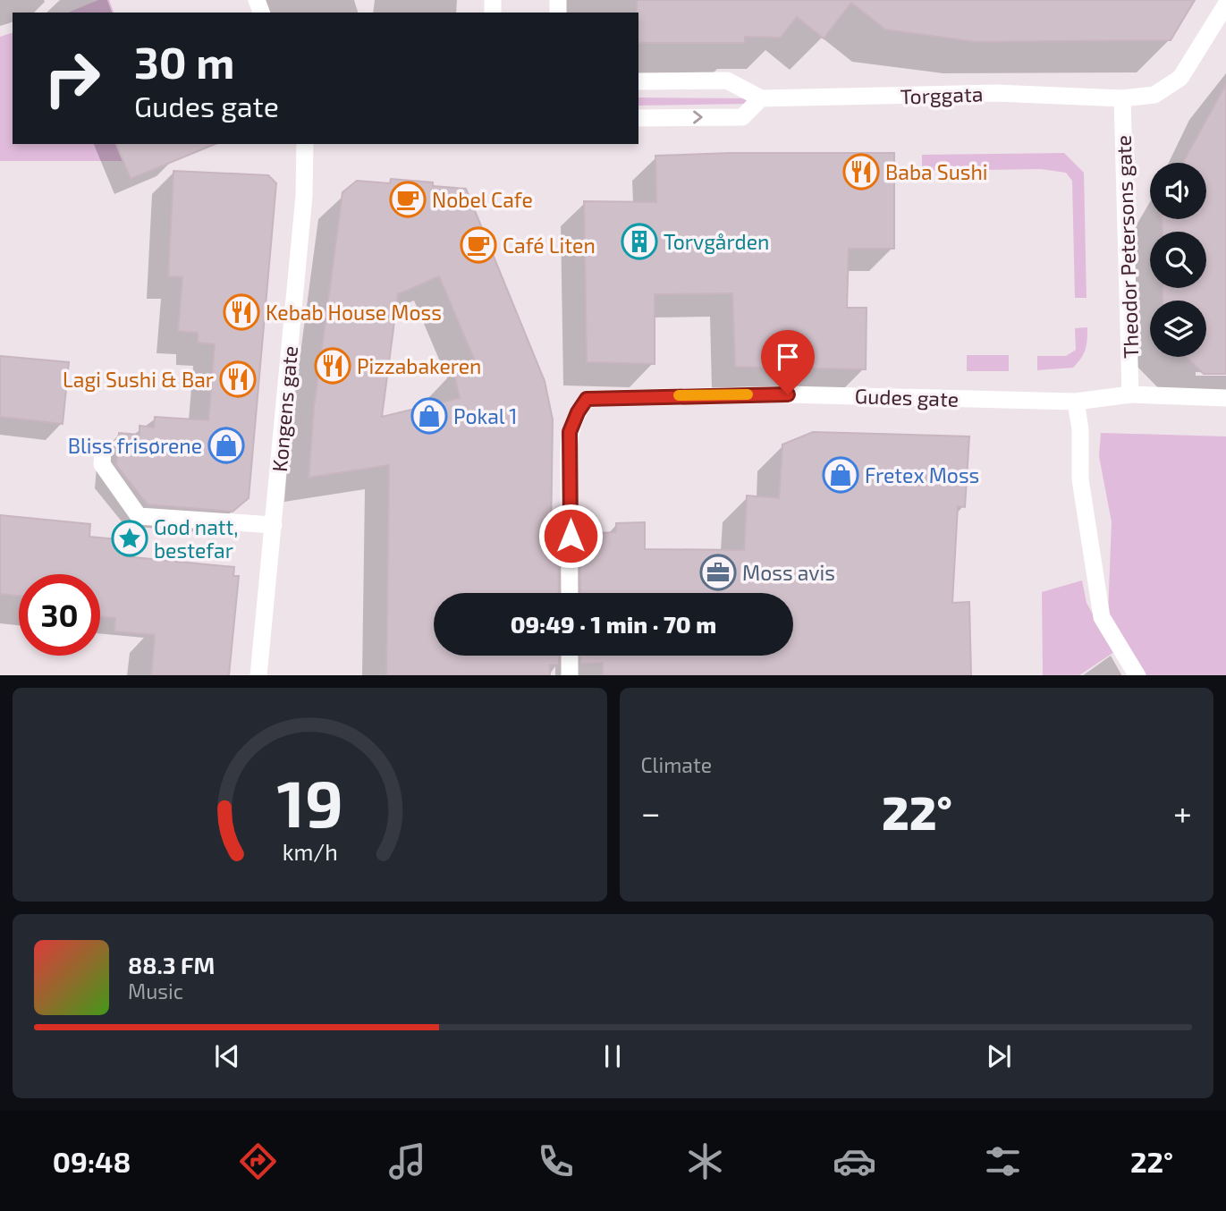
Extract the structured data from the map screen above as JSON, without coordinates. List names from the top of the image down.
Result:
{
  "streets": {
    "street": [
      "Torggata",
      "Theodor Petersons gate",
      "Gudes gate",
      "Kongens gate"
    ]
  },
  "crossings": [
    ["Torggata", "Theodor Petersons gate"],
    ["Theodor Petersons gate", "Gudes gate"]
  ],
  "places": {
    "restaurant": [
      "Baba Sushi",
      "Kebab House Moss",
      "Pizzabakeren",
      "Lagi Sushi & Bar"
    ],
    "cafe": ["Nobel Cafe", "Café Liten"],
    "building": ["Torvgården"],
    "shop": ["Pokal 1", "Bliss frisørene", "Fretex Moss"],
    "place": ["God natt, bestefar"],
    "office": ["Moss avis"]
  },
  "page": {
    "turn": ["30 m", "Gudes gate"],
    "limit": "30",
    "trip": "09:49 · 1 min · 70 m",
    "tile": "Climate",
    "heat": ["−", "22°", "+"],
    "song": ["88.3 FM", "Music"],
    "tabs": ["09:48", "22°"],
    "gauge": ["19", "km/h"]
  }
}
